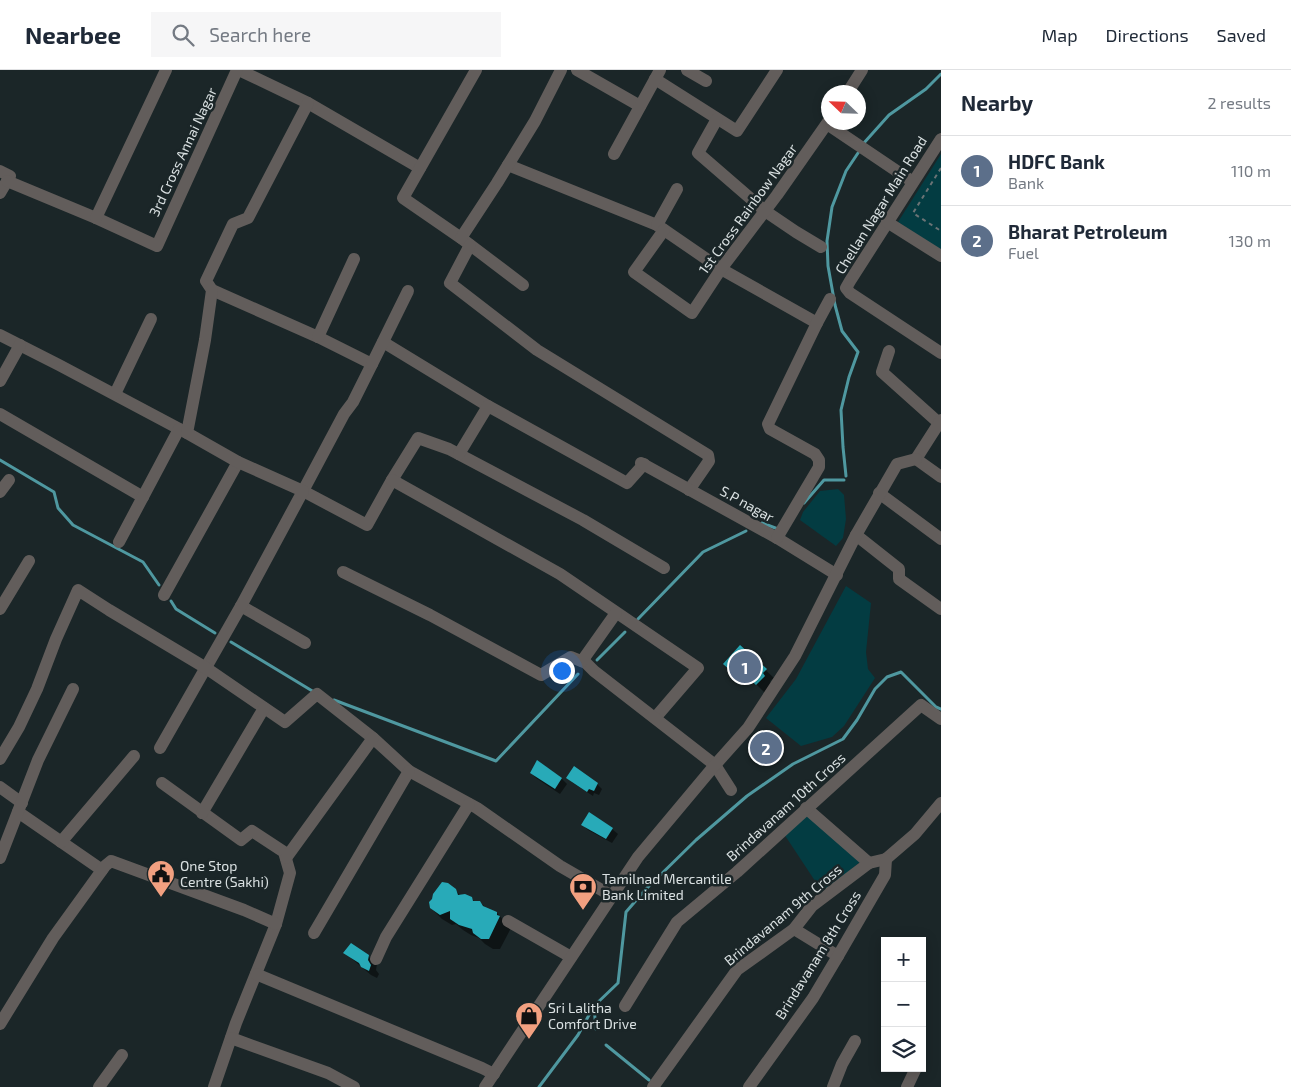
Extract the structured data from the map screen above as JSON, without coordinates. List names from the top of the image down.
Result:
{
  "streets": {
    "street": [
      "3rd Cross Annai Nagar",
      "Chellan Nagar Main Road",
      "1st Cross Rainbow Nagar",
      "S.P nagar",
      "Brindavanam 10th Cross",
      "Brindavanam 9th Cross",
      "Brindavanam 8th Cross"
    ]
  },
  "crossings": [
    ["Brindavanam 9th Cross", "Brindavanam 8th Cross"]
  ],
  "places": {
    "public building": ["One Stop Centre (Sakhi)"],
    "bank": ["Tamilnad Mercantile Bank Limited"],
    "shop": ["Sri Lalitha Comfort Drive"]
  },
  "north": "top left",
  "page": {
    "header": "Nearbee",
    "search": "Search here",
    "nav": ["Map", "Directions", "Saved"],
    "heading": ["Nearby", "2 results"],
    "list": [
      {
        "mark": "1",
        "name": "HDFC Bank",
        "note": "Bank",
        "value": "110 m"
      },
      {
        "mark": "2",
        "name": "Bharat Petroleum",
        "note": "Fuel",
        "value": "130 m"
      }
    ],
    "pins": ["1", "2"],
    "map_buttons": ["+", "−"]
  }
}
